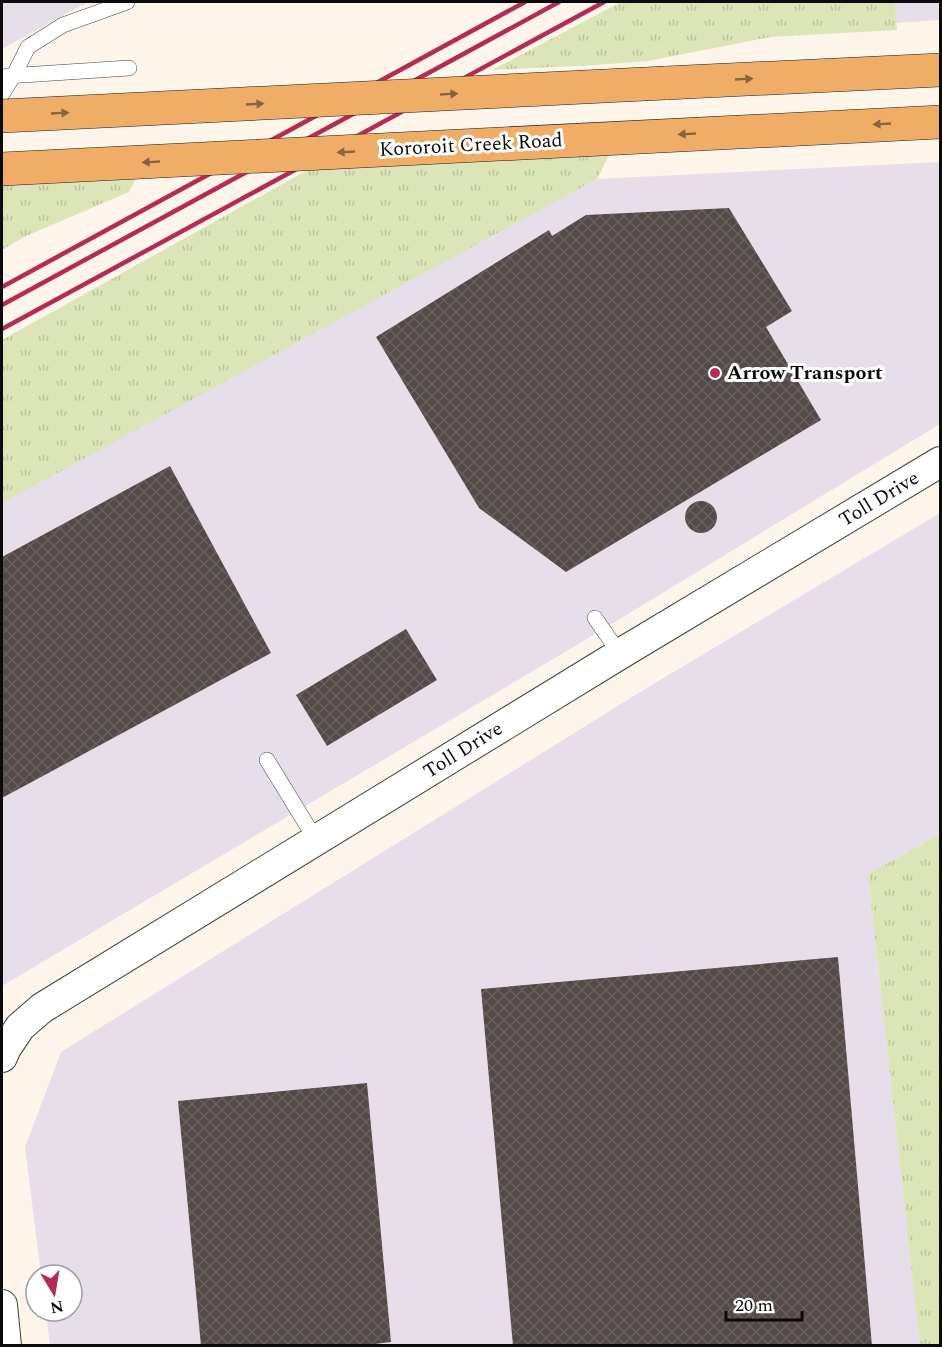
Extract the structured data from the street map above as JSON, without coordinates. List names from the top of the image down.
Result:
{
  "streets": {
    "main road": ["Kororoit Creek Road"],
    "street": ["Toll Drive"]
  },
  "places": ["Arrow Transport"],
  "scale_bar": "20 m",
  "north": "bottom"
}
